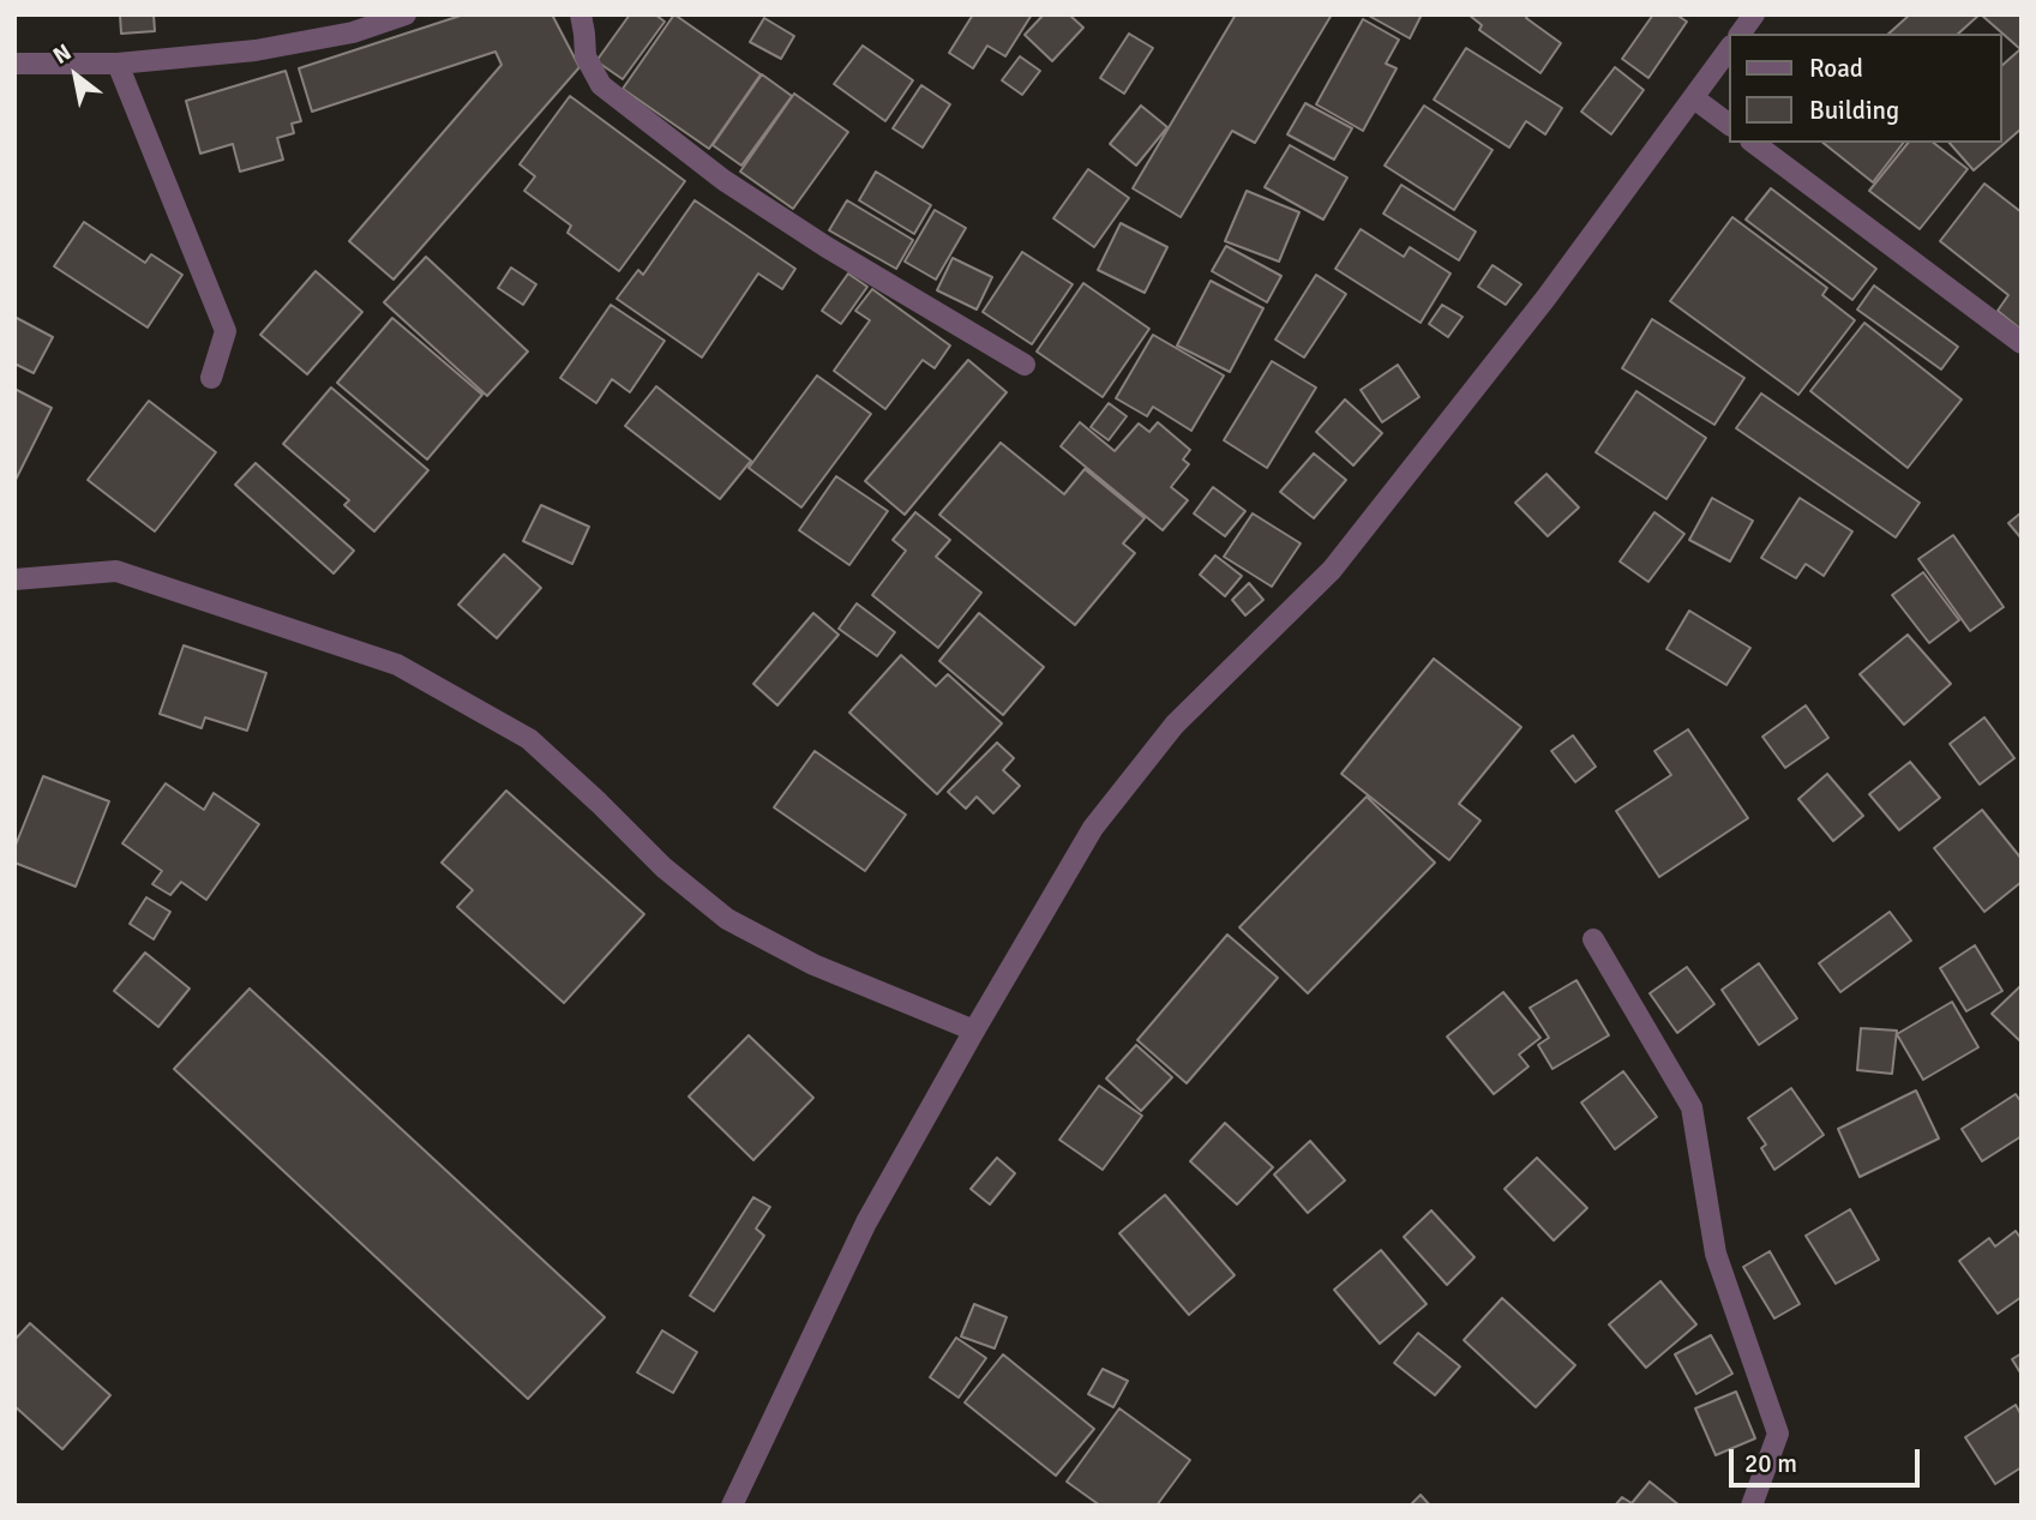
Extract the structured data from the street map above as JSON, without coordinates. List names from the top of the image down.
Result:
{
  "legend": ["Road", "Building"],
  "scale_bar": "20 m",
  "north": "top left"
}
